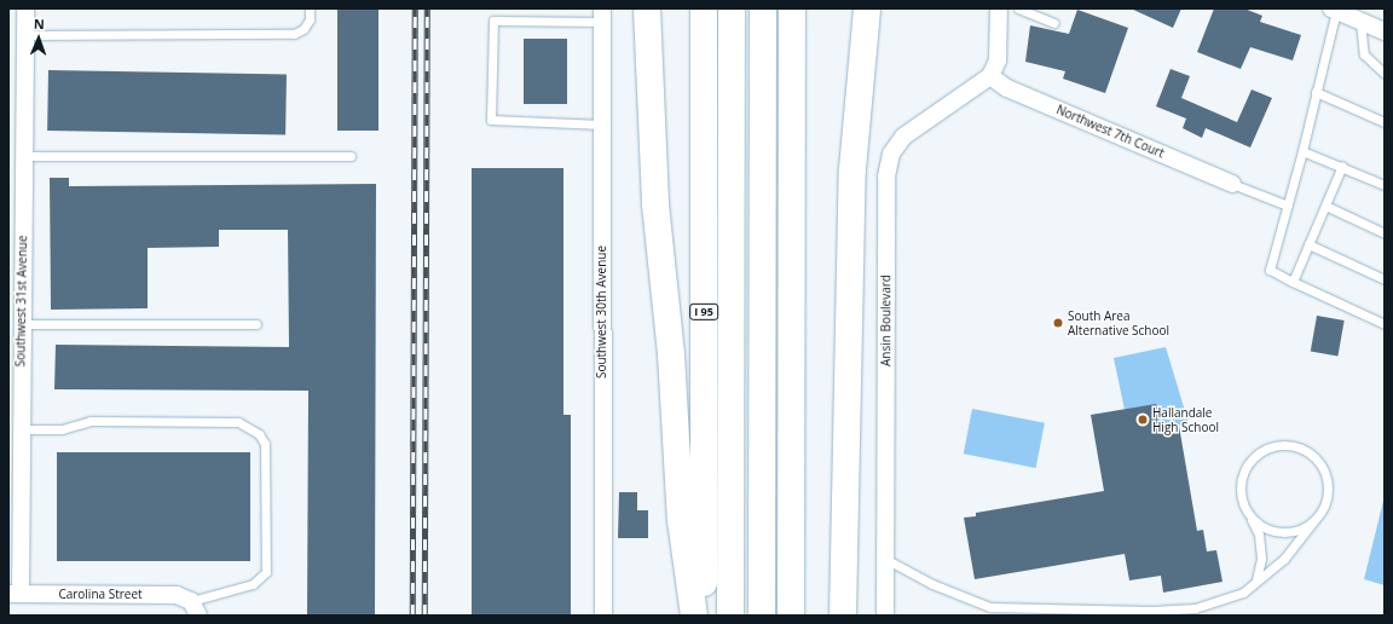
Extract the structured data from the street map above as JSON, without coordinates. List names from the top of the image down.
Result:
{
  "streets": {
    "highway": ["I 95"],
    "street": [
      "Northwest 7th Court",
      "Southwest 31st Avenue",
      "Southwest 30th Avenue",
      "Ansin Boulevard",
      "Carolina Street"
    ]
  },
  "crossings": [
    ["Northwest 7th Court", "Ansin Boulevard"],
    ["Southwest 31st Avenue", "Carolina Street"]
  ],
  "places": ["South Area Alternative School", "Hallandale High School"],
  "north": "top"
}
